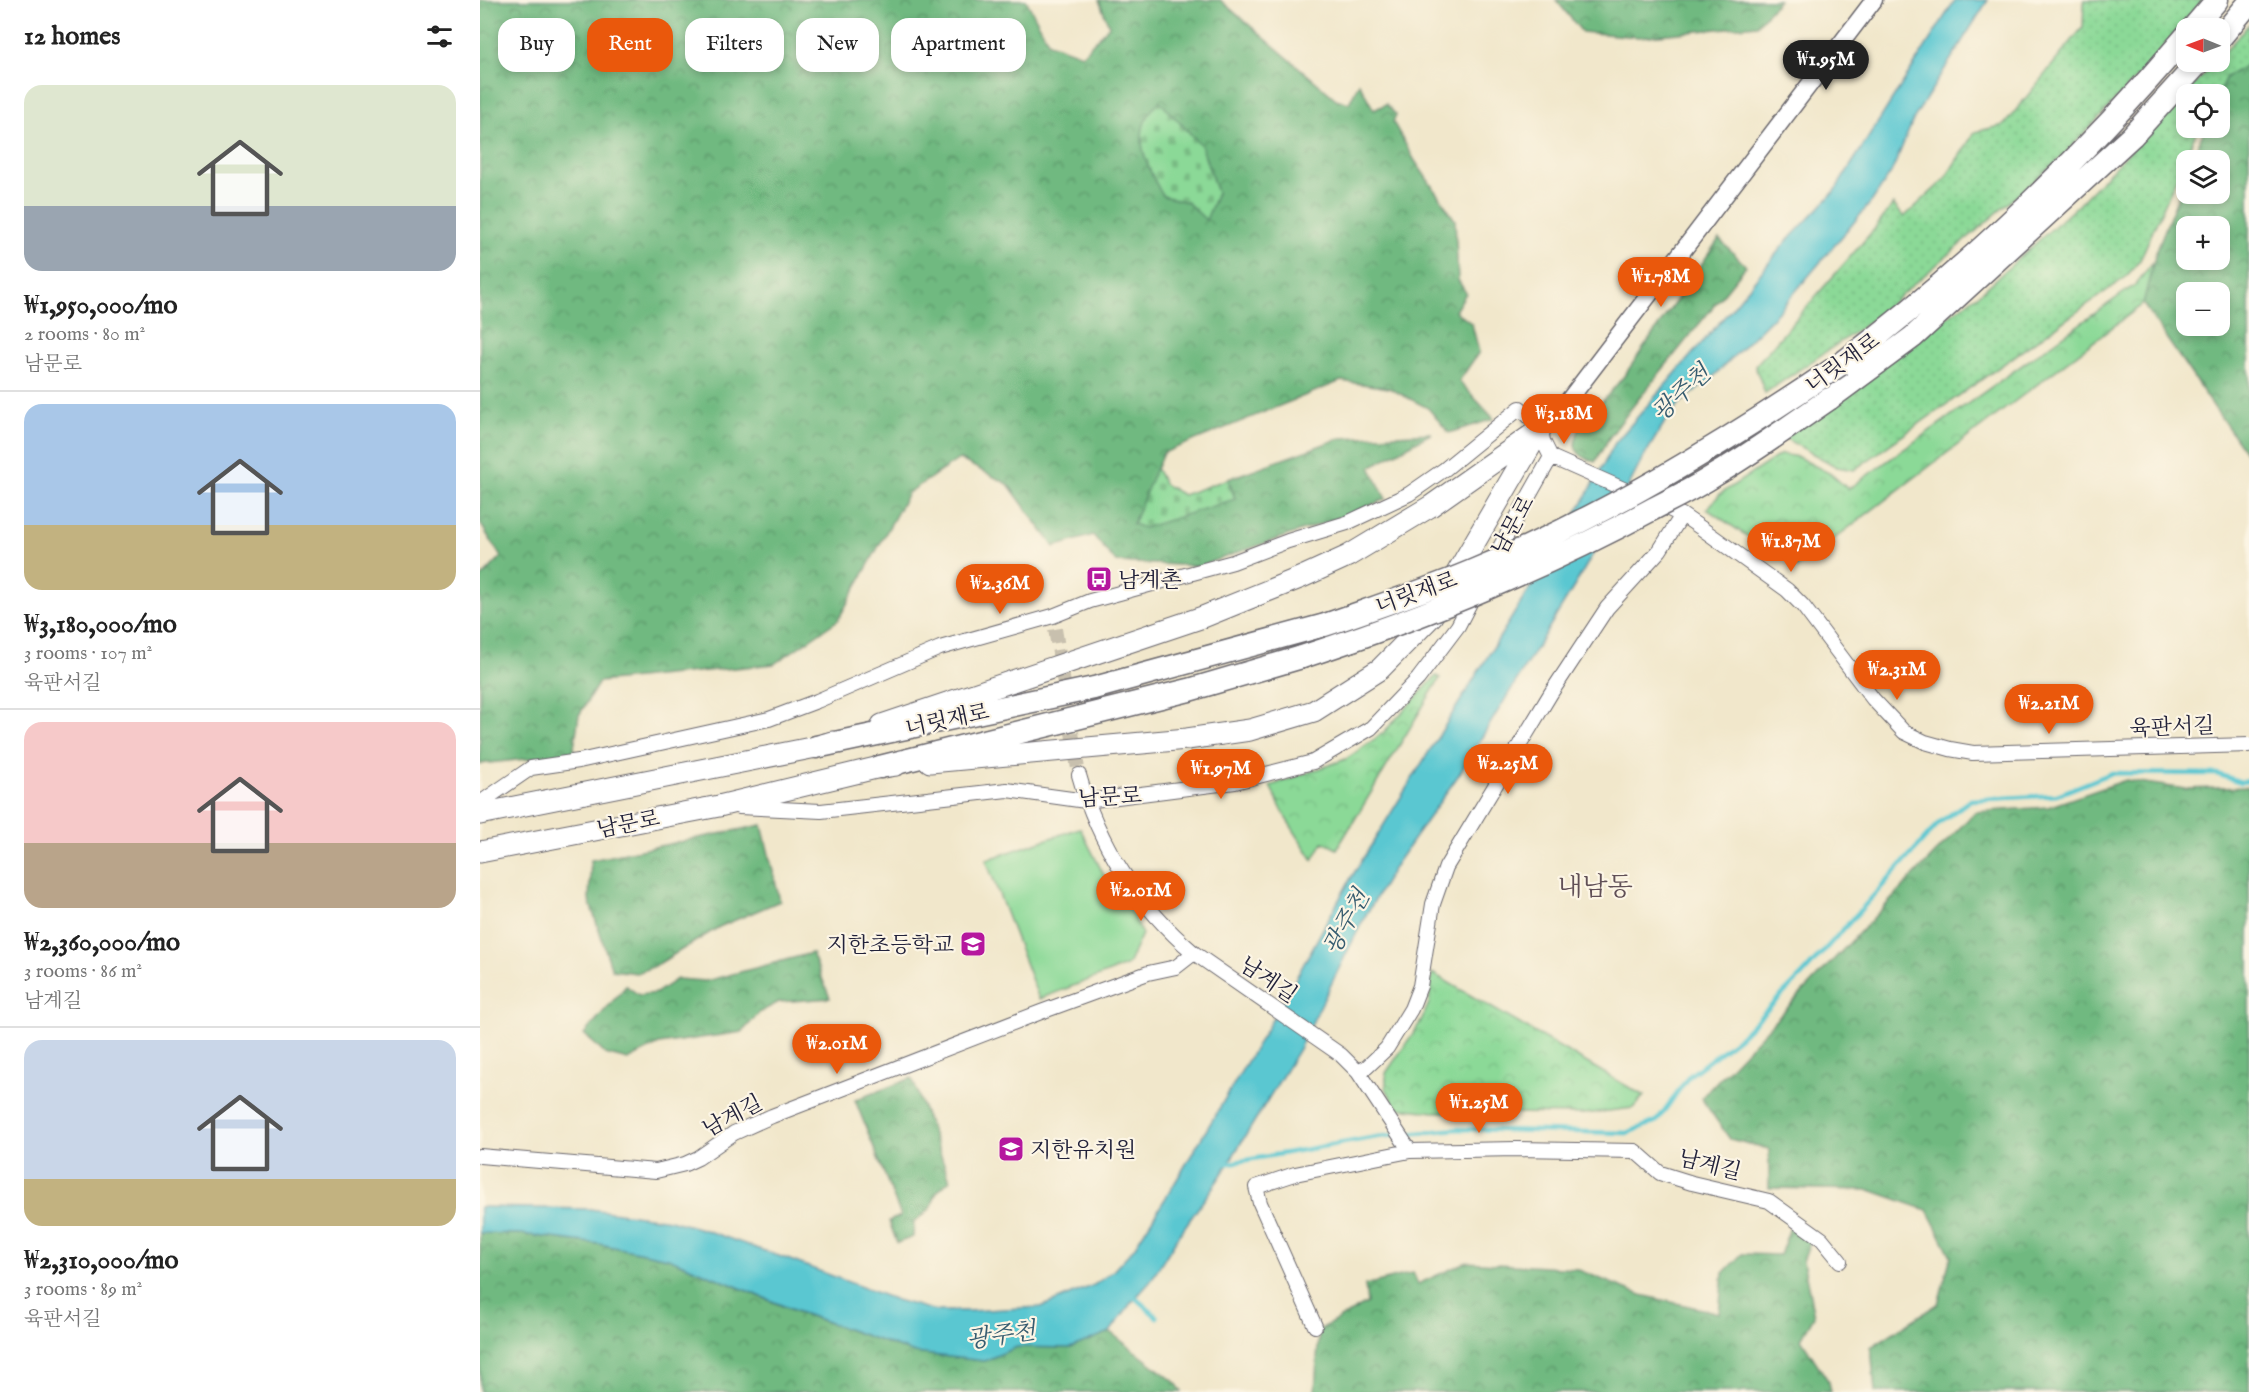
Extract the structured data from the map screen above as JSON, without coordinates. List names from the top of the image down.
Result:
{
  "streets": {
    "highway": ["너릿재로"],
    "main road": ["남문로"],
    "street": ["육판서길", "남계길"]
  },
  "crossings": [
    ["너릿재로", "남문로"],
    ["남문로", "육판서길"],
    ["남문로", "남계길"]
  ],
  "districts": ["내남동"],
  "water": ["광주천"],
  "places": {
    "bus stop": ["남계촌"],
    "school or university": ["지한초등학교", "지한유치원"]
  },
  "north": "left",
  "page": {
    "heading": "12 homes",
    "map_buttons": ["+", "−"],
    "chip": [
      "Buy",
      "Rent",
      "Filters",
      "New",
      "Apartment"
    ],
    "price": [
      "₩1.95M",
      "₩1.78M",
      "₩3.18M",
      "₩1.87M",
      "₩2.36M",
      "₩2.31M",
      "₩2.21M",
      "₩2.25M",
      "₩1.97M",
      "₩2.01M",
      "₩2.01M",
      "₩1.25M"
    ],
    "list": [
      {
        "name": "₩1,950,000/mo",
        "note": "2 rooms · 80 m² · 남문로"
      },
      {
        "name": "₩3,180,000/mo",
        "note": "3 rooms · 107 m² · 육판서길"
      },
      {
        "name": "₩2,360,000/mo",
        "note": "3 rooms · 86 m² · 남계길"
      },
      {
        "name": "₩2,310,000/mo",
        "note": "3 rooms · 89 m² · 육판서길"
      }
    ]
  }
}
